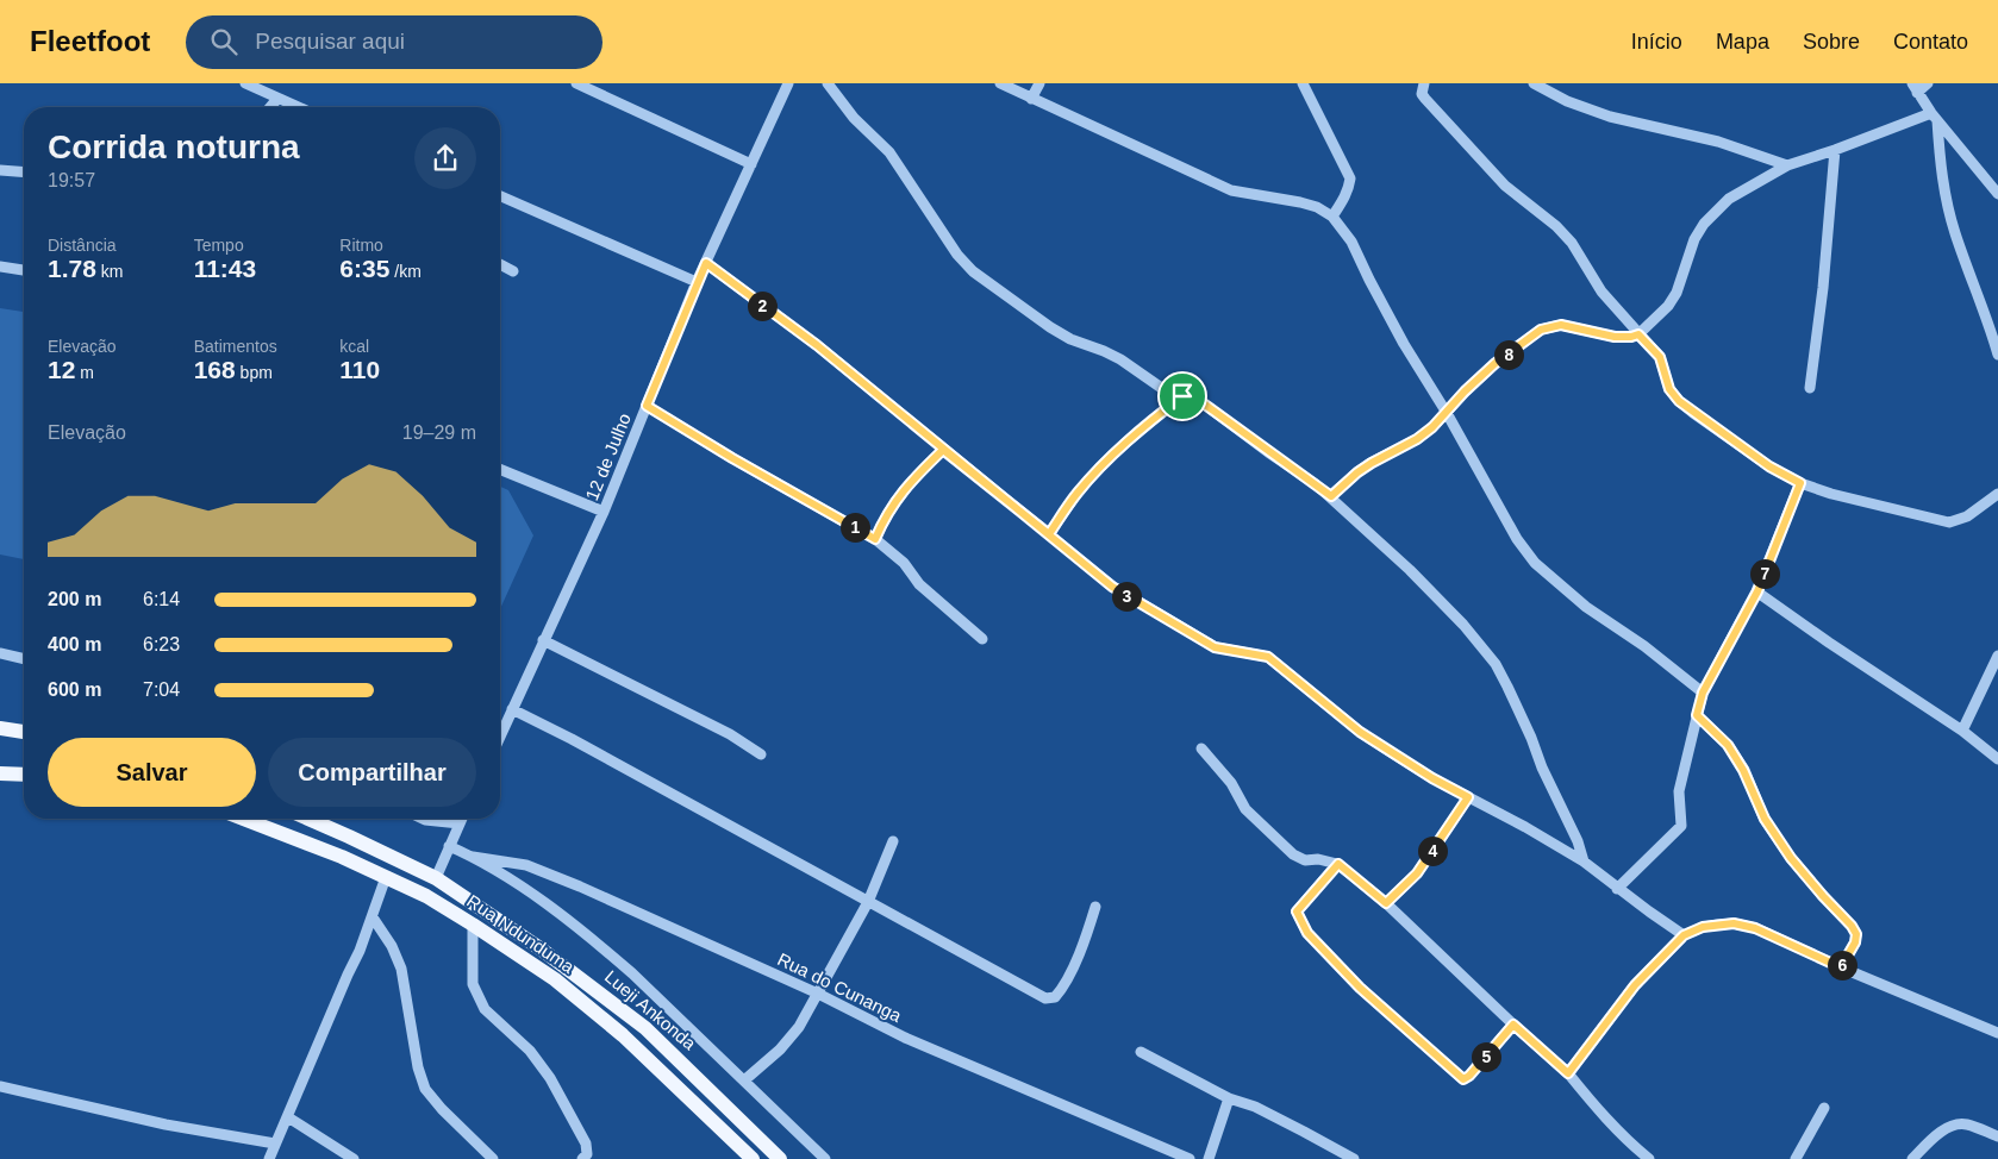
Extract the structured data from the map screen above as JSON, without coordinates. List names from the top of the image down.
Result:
{
  "streets": {
    "main road": ["Rua Ndunduma", "Lueji Ankonda"],
    "street": ["12 de Julho", "Rua do Cunanga"]
  },
  "crossings": [
    ["Rua do Cunanga", "Lueji Ankonda"]
  ],
  "page": {
    "header": "Fleetfoot",
    "search": "Pesquisar aqui",
    "nav": [
      "Início",
      "Mapa",
      "Sobre",
      "Contato"
    ],
    "heading": ["Corrida noturna", "19:57"],
    "stats": [
      ["Distância", "1.78 km"],
      ["Tempo", "11:43"],
      ["Ritmo", "6:35 /km"],
      ["Elevação", "12 m"],
      ["Batimentos", "168 bpm"],
      ["kcal", "110"]
    ],
    "pins": [
      "2",
      "8",
      "1",
      "7",
      "3",
      "4",
      "6",
      "5"
    ],
    "chart": ["Elevação", "19–29 m"],
    "list": [
      {
        "name": "200 m",
        "note": "6:14"
      },
      {
        "name": "400 m",
        "note": "6:23"
      },
      {
        "name": "600 m",
        "note": "7:04"
      }
    ],
    "buttons": ["Salvar", "Compartilhar"]
  }
}
